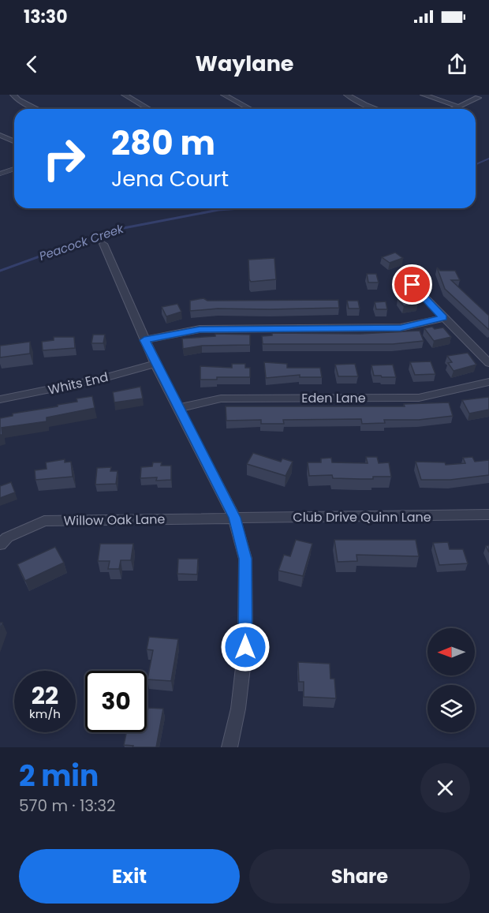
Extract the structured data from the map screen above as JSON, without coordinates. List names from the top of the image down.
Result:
{
  "streets": {
    "street": [
      "Whits End",
      "Eden Lane",
      "Club Drive Quinn Lane",
      "Willow Oak Lane"
    ]
  },
  "crossings": [
    ["Club Drive Quinn Lane", "Willow Oak Lane"]
  ],
  "water": ["Peacock Creek"],
  "north": "left",
  "page": {
    "status": "13:30",
    "header": "Waylane",
    "turn": ["280 m", "Jena Court"],
    "speed": "22 km/h",
    "limit": "30",
    "heading": ["2 min", "570 m · 13:32"],
    "buttons": ["Exit", "Share"]
  }
}
